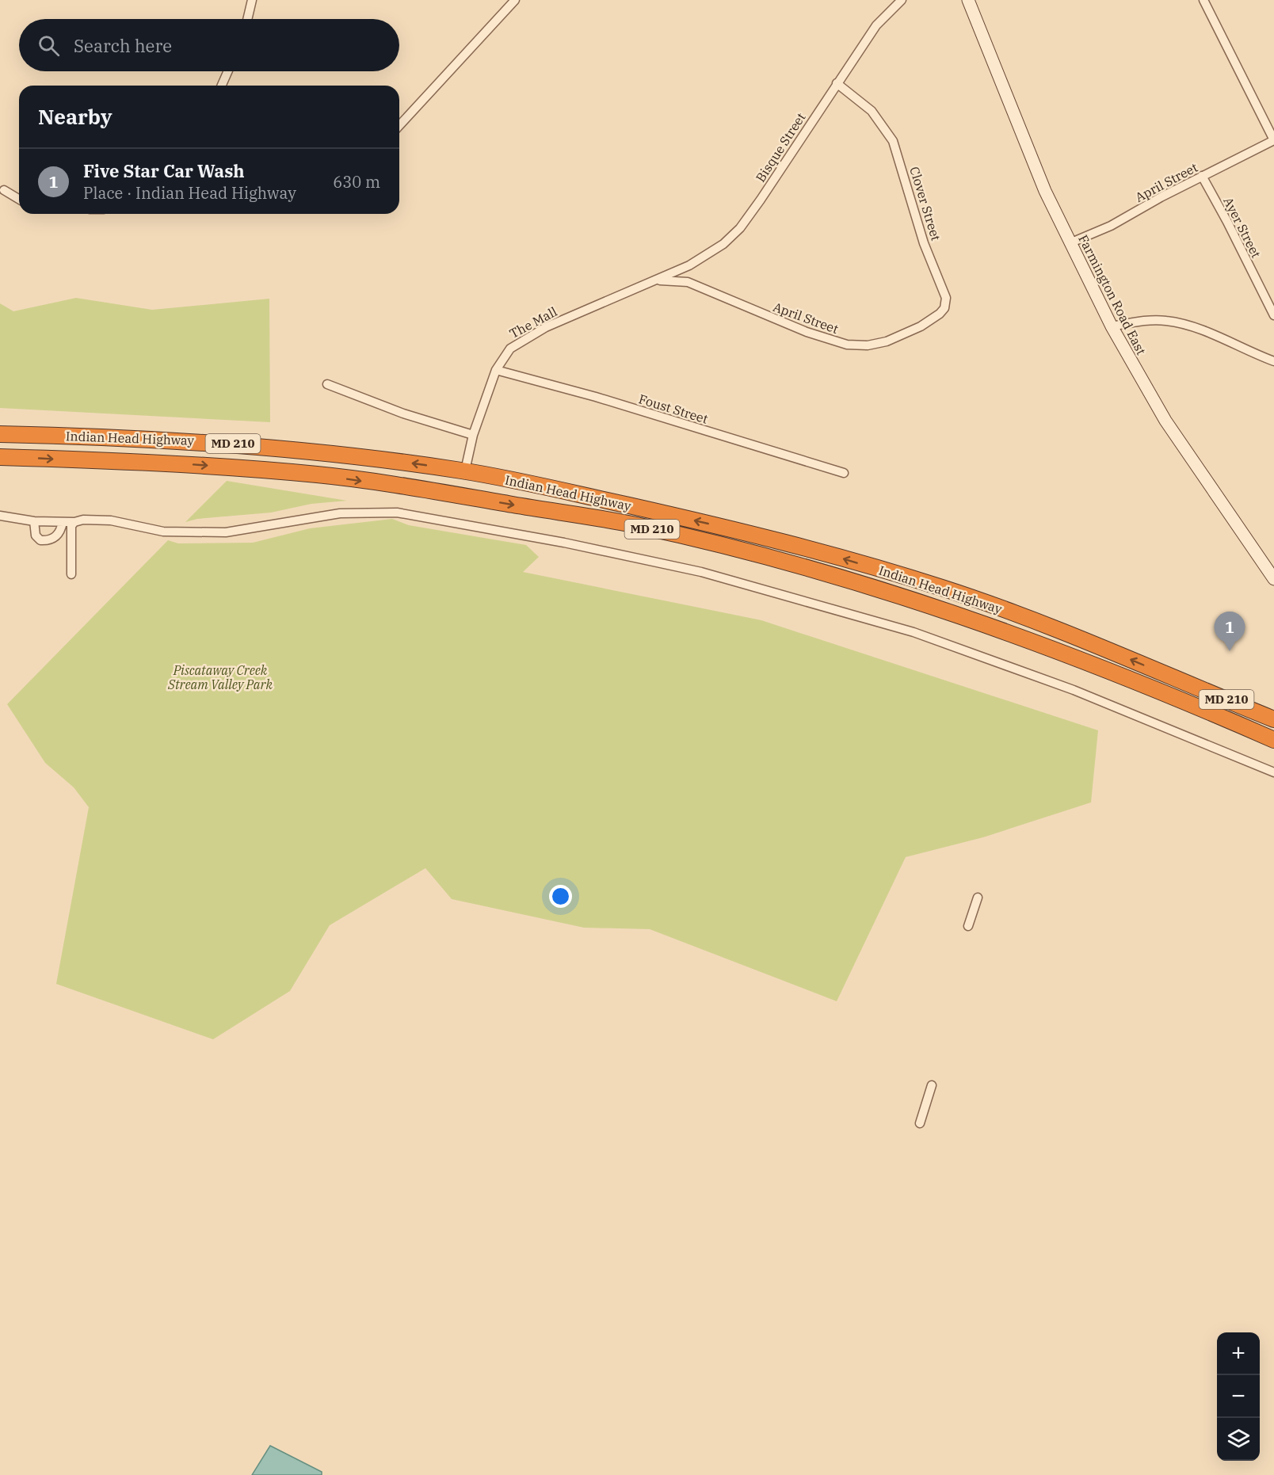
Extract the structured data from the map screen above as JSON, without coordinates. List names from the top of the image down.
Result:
{
  "streets": {
    "highway": ["Indian Head Highway", "MD 210"],
    "main road": ["Farmington Road East"],
    "street": [
      "Bisque Street",
      "April Street",
      "Clover Street",
      "Ayer Street",
      "The Mall",
      "Foust Street"
    ]
  },
  "crossings": [
    ["Bisque Street", "April Street"],
    ["Bisque Street", "Clover Street"],
    ["Bisque Street", "The Mall"],
    ["April Street", "Clover Street"],
    ["April Street", "Ayer Street"],
    ["April Street", "Farmington Road East"],
    ["April Street", "The Mall"],
    ["The Mall", "Foust Street"],
    ["The Mall", "Indian Head Highway"]
  ],
  "parks": ["Piscataway Creek Stream Valley Park"],
  "page": {
    "search": "Search here",
    "heading": "Nearby",
    "list": [
      {
        "mark": "1",
        "name": "Five Star Car Wash",
        "note": "Place · Indian Head Highway",
        "value": "630 m"
      }
    ],
    "pins": "1",
    "map_buttons": ["+", "−"]
  }
}
